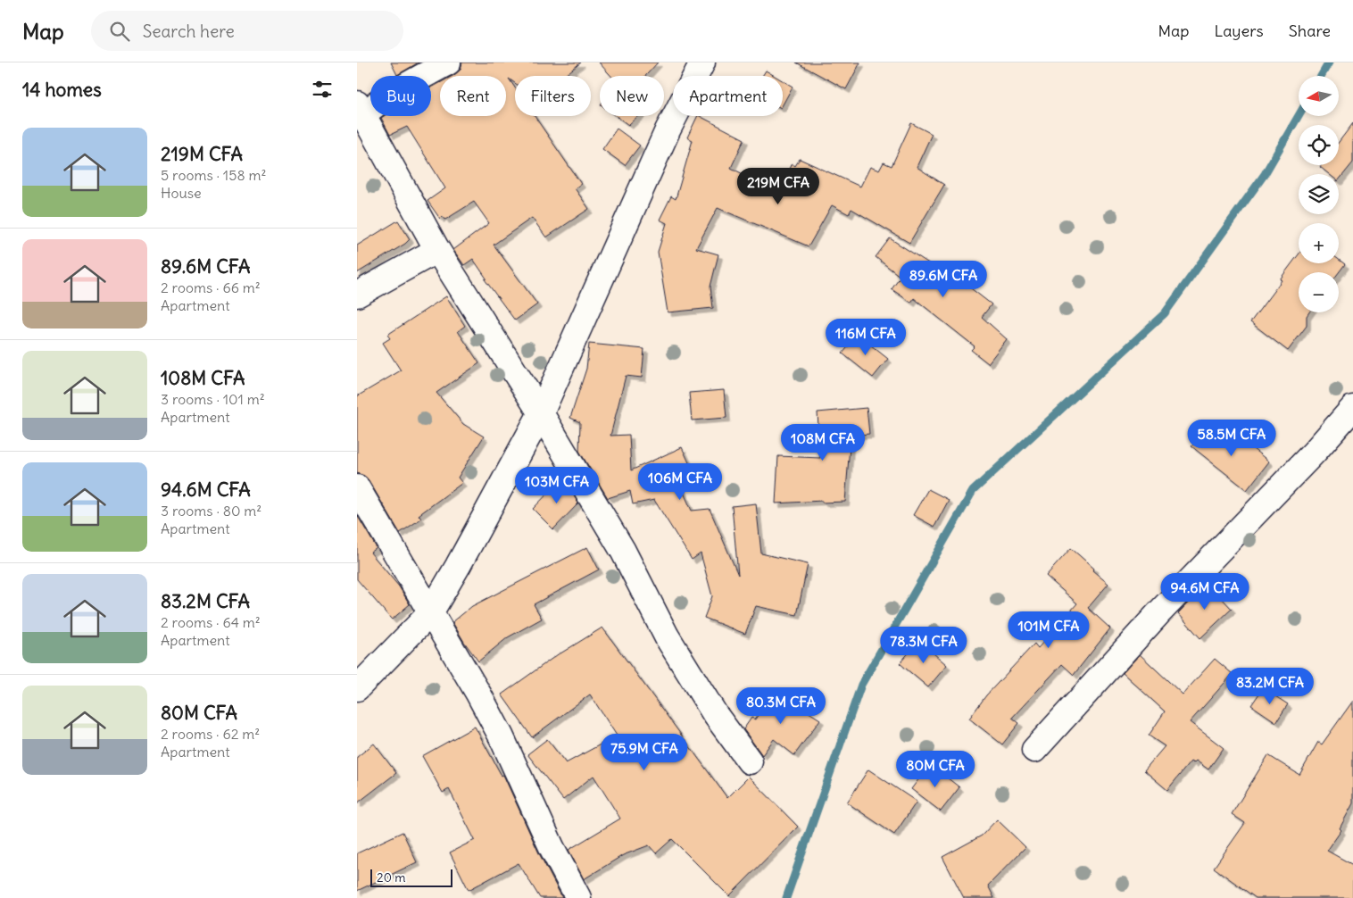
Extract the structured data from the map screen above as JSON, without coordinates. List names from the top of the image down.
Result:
{
  "scale_bar": "20 m",
  "north": "left",
  "page": {
    "header": "Map",
    "search": "Search here",
    "nav": ["Map", "Layers", "Share"],
    "heading": "14 homes",
    "map_buttons": ["+", "−"],
    "chip": [
      "Buy",
      "Rent",
      "Filters",
      "New",
      "Apartment"
    ],
    "list": [
      {
        "name": "219M CFA",
        "note": "5 rooms · 158 m² · House"
      },
      {
        "name": "89.6M CFA",
        "note": "2 rooms · 66 m² · Apartment"
      },
      {
        "name": "108M CFA",
        "note": "3 rooms · 101 m² · Apartment"
      },
      {
        "name": "94.6M CFA",
        "note": "3 rooms · 80 m² · Apartment"
      },
      {
        "name": "83.2M CFA",
        "note": "2 rooms · 64 m² · Apartment"
      },
      {
        "name": "80M CFA",
        "note": "2 rooms · 62 m² · Apartment"
      }
    ],
    "price": [
      "219M CFA",
      "89.6M CFA",
      "116M CFA",
      "58.5M CFA",
      "108M CFA",
      "106M CFA",
      "103M CFA",
      "94.6M CFA",
      "101M CFA",
      "78.3M CFA",
      "83.2M CFA",
      "80.3M CFA",
      "75.9M CFA",
      "80M CFA"
    ],
    "scale": "20 m"
  }
}
